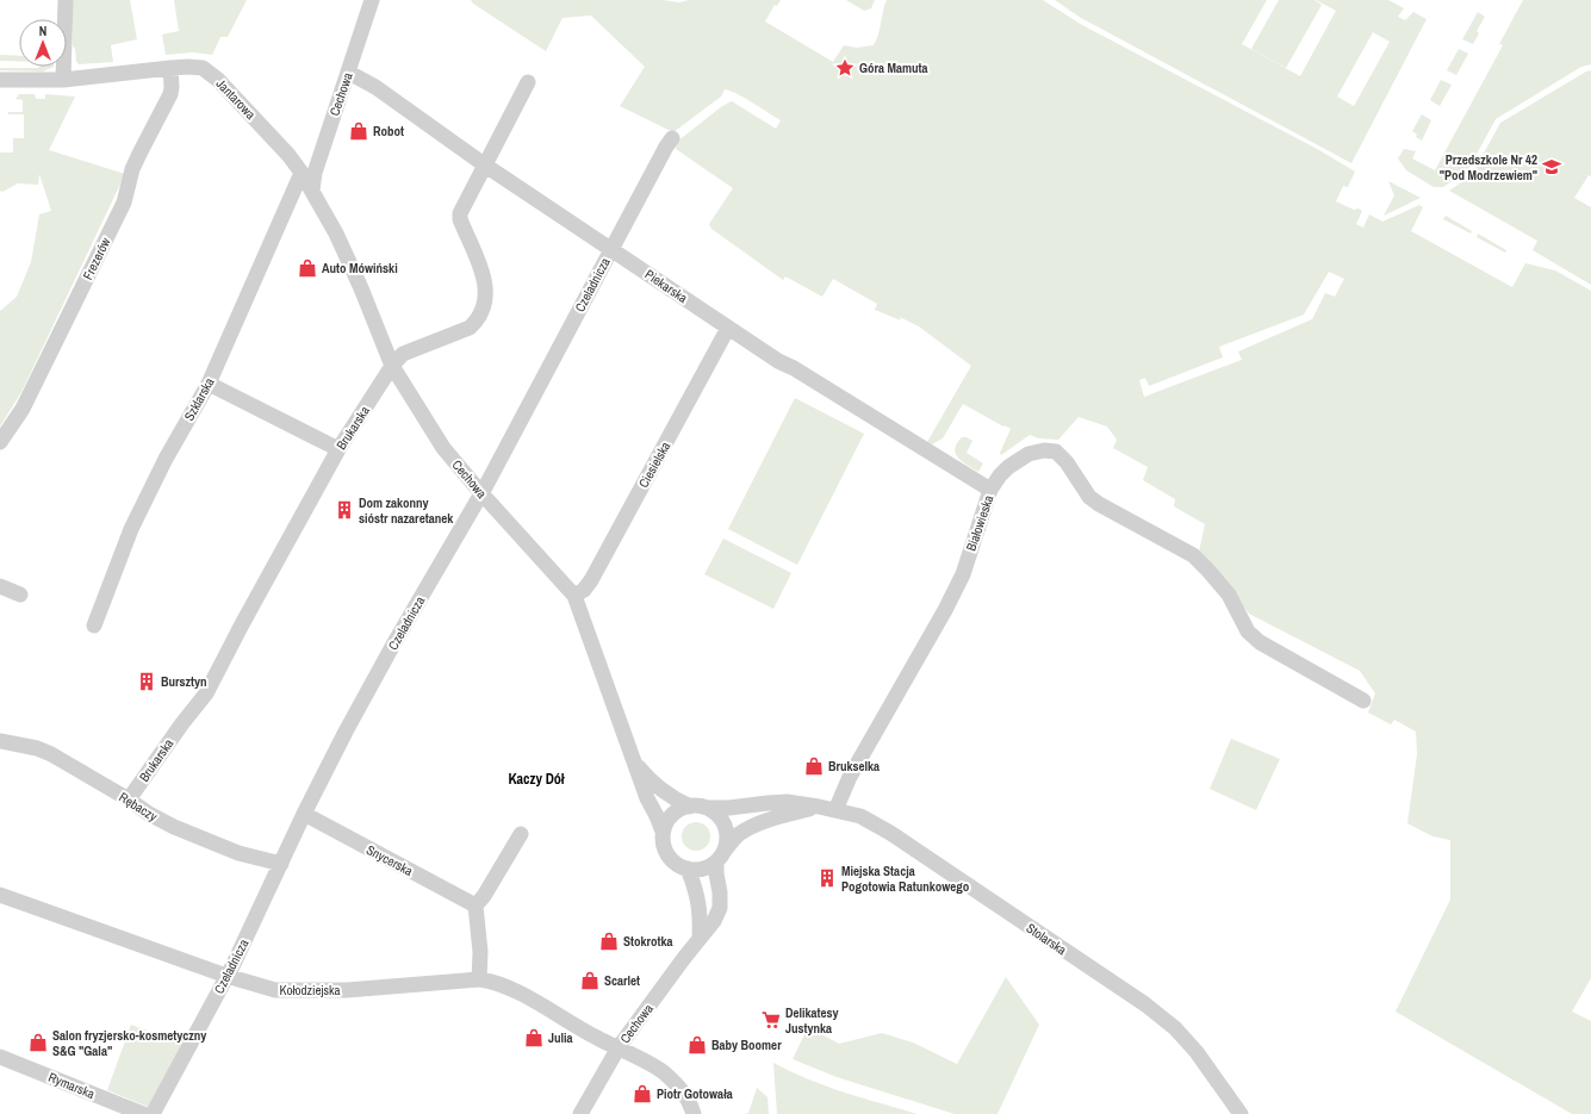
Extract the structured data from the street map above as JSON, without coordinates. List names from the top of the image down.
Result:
{
  "streets": {
    "street": [
      "Cechowa",
      "Jantarowa",
      "Frezerów",
      "Czeladnicza",
      "Piekarska",
      "Szklarska",
      "Brukarska",
      "Ciesielska",
      "Białowieska",
      "Rębaczy",
      "Snycerska",
      "Stolarska",
      "Kołodziejska",
      "Rymarska"
    ]
  },
  "crossings": [
    ["Cechowa", "Jantarowa"],
    ["Cechowa", "Czeladnicza"],
    ["Cechowa", "Piekarska"],
    ["Cechowa", "Szklarska"],
    ["Cechowa", "Brukarska"],
    ["Cechowa", "Ciesielska"],
    ["Cechowa", "Stolarska"],
    ["Cechowa", "Kołodziejska"],
    ["Jantarowa", "Frezerów"],
    ["Jantarowa", "Szklarska"],
    ["Czeladnicza", "Piekarska"],
    ["Czeladnicza", "Rębaczy"],
    ["Czeladnicza", "Snycerska"],
    ["Czeladnicza", "Kołodziejska"],
    ["Piekarska", "Brukarska"],
    ["Piekarska", "Ciesielska"],
    ["Piekarska", "Białowieska"],
    ["Brukarska", "Rębaczy"],
    ["Białowieska", "Stolarska"]
  ],
  "districts": ["Kaczy Dół"],
  "places": {
    "place": ["Góra Mamuta"],
    "shop": [
      "Robot",
      "Auto Mówiński",
      "Brukselka",
      "Stokrotka",
      "Scarlet",
      "Julia",
      "Salon fryzjersko-kosmetyczny S&G \"Gala\"",
      "Baby Boomer",
      "Piotr Gotowała"
    ],
    "school or university": ["Przedszkole Nr 42 \"Pod Modrzewiem\""],
    "building": ["Dom zakonny sióstr nazaretanek", "Bursztyn", "Miejska Stacja Pogotowia Ratunkowego"],
    "supermarket": ["Delikatesy Justynka"]
  },
  "north": "top"
}
